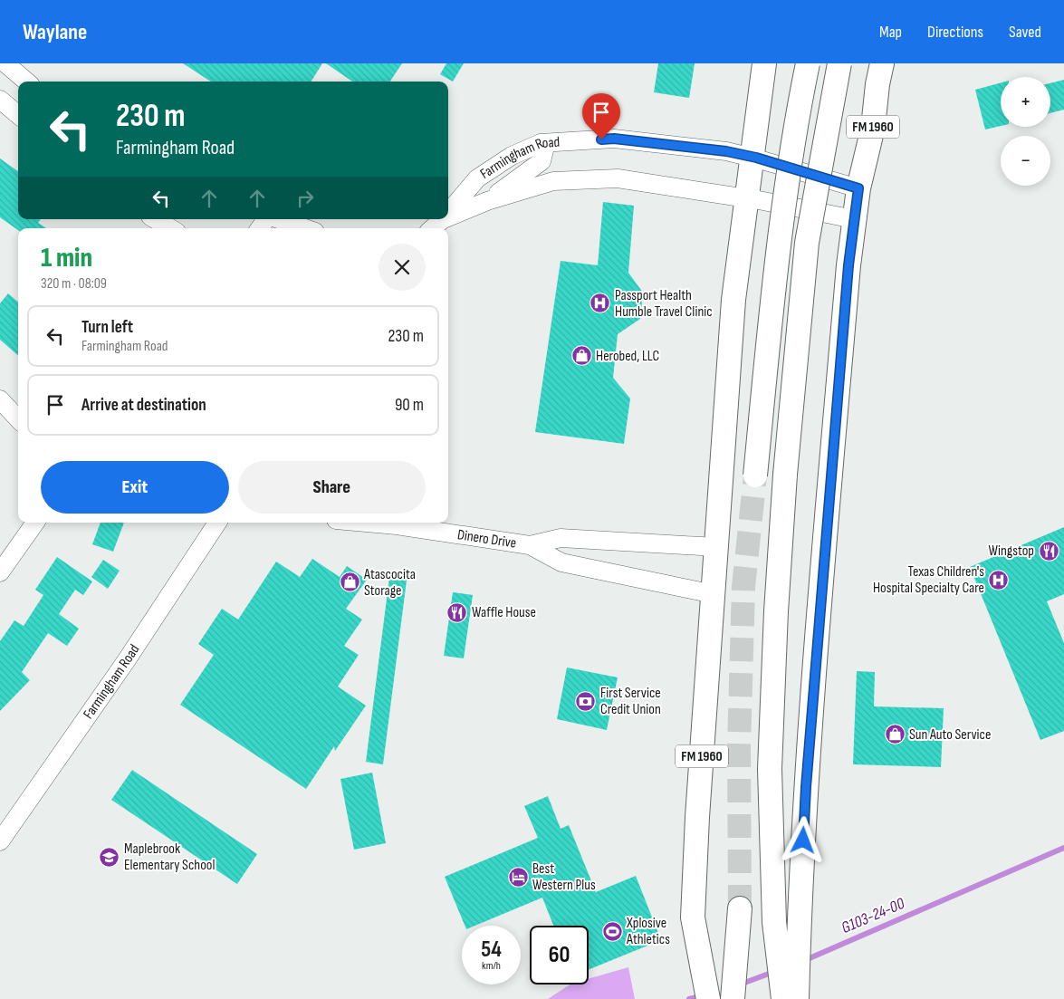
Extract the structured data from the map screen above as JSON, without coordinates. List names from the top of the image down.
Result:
{
  "streets": {
    "main road": ["FM 1960"],
    "street": ["Farmingham Road", "Dinero Drive"]
  },
  "crossings": [
    ["FM 1960", "Farmingham Road"],
    ["FM 1960", "Dinero Drive"]
  ],
  "water": ["G103-24-00"],
  "places": {
    "hospital": ["Passport Health Humble Travel Clinic", "Texas Children's Hospital Specialty Care"],
    "shop": ["Herobed, LLC", "Atascocita Storage", "Sun Auto Service"],
    "restaurant": ["Wingstop", "Waffle House"],
    "bank": ["First Service Credit Union"],
    "school or university": ["Maplebrook Elementary School"],
    "hotel": ["Best Western Plus"],
    "sports": ["Xplosive Athletics"]
  },
  "page": {
    "header": "Waylane",
    "nav": ["Map", "Directions", "Saved"],
    "map_buttons": ["+", "−"],
    "turn": ["230 m", "Farmingham Road"],
    "heading": ["1 min", "320 m · 08:09"],
    "list": [
      {
        "name": "Turn left",
        "note": "Farmingham Road",
        "value": "230 m"
      },
      {
        "name": "Arrive at destination",
        "value": "90 m"
      }
    ],
    "buttons": ["Exit", "Share"],
    "speed": "54 km/h",
    "limit": "60"
  }
}
